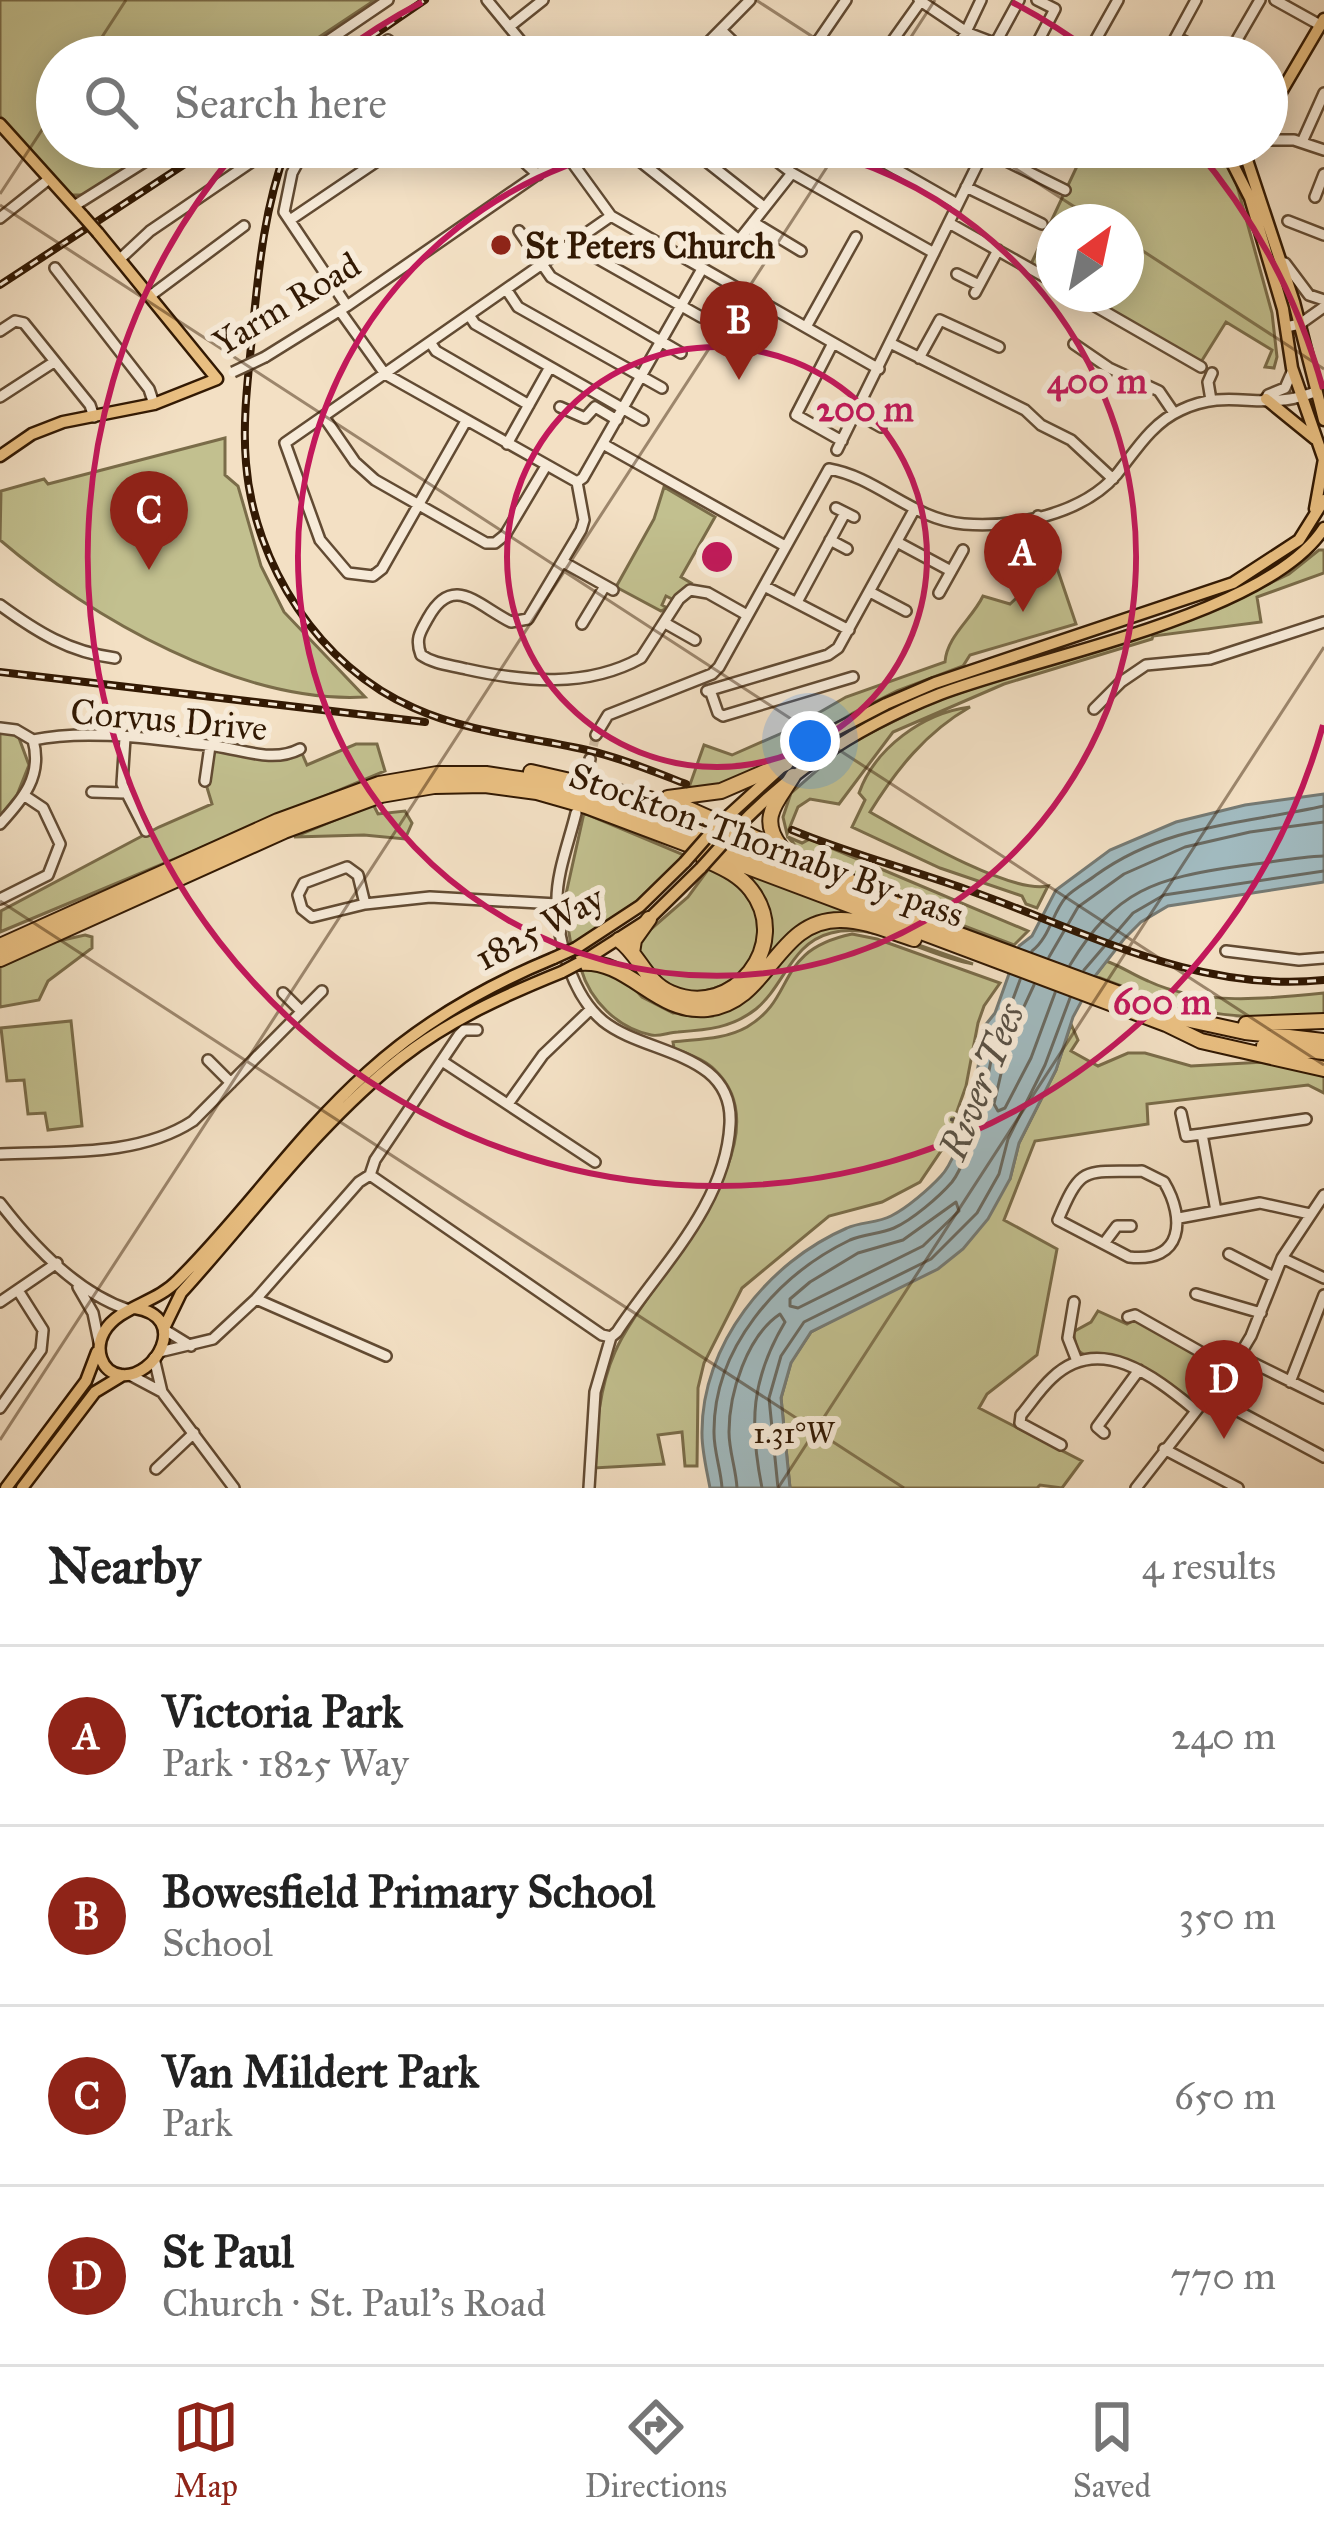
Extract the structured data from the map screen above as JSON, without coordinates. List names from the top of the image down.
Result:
{
  "streets": {
    "highway": ["Stockton-Thornaby By-pass"],
    "main road": ["Yarm Road", "1825 Way"],
    "street": ["Corvus Drive"]
  },
  "water": ["River Tees"],
  "places": ["St Peters Church"],
  "north": "top right",
  "page": {
    "search": "Search here",
    "pins": [
      "B",
      "C",
      "A",
      "D"
    ],
    "heading": ["Nearby", "4 results"],
    "list": [
      {
        "mark": "A",
        "name": "Victoria Park",
        "note": "Park · 1825 Way",
        "value": "240 m"
      },
      {
        "mark": "B",
        "name": "Bowesfield Primary School",
        "note": "School",
        "value": "350 m"
      },
      {
        "mark": "C",
        "name": "Van Mildert Park",
        "note": "Park",
        "value": "650 m"
      },
      {
        "mark": "D",
        "name": "St Paul",
        "note": "Church · St. Paul's Road",
        "value": "770 m"
      }
    ],
    "nav": ["Map", "Directions", "Saved"]
  },
  "coordinates": ["1.31°W"],
  "rings": ["400 m", "200 m", "600 m"]
}
